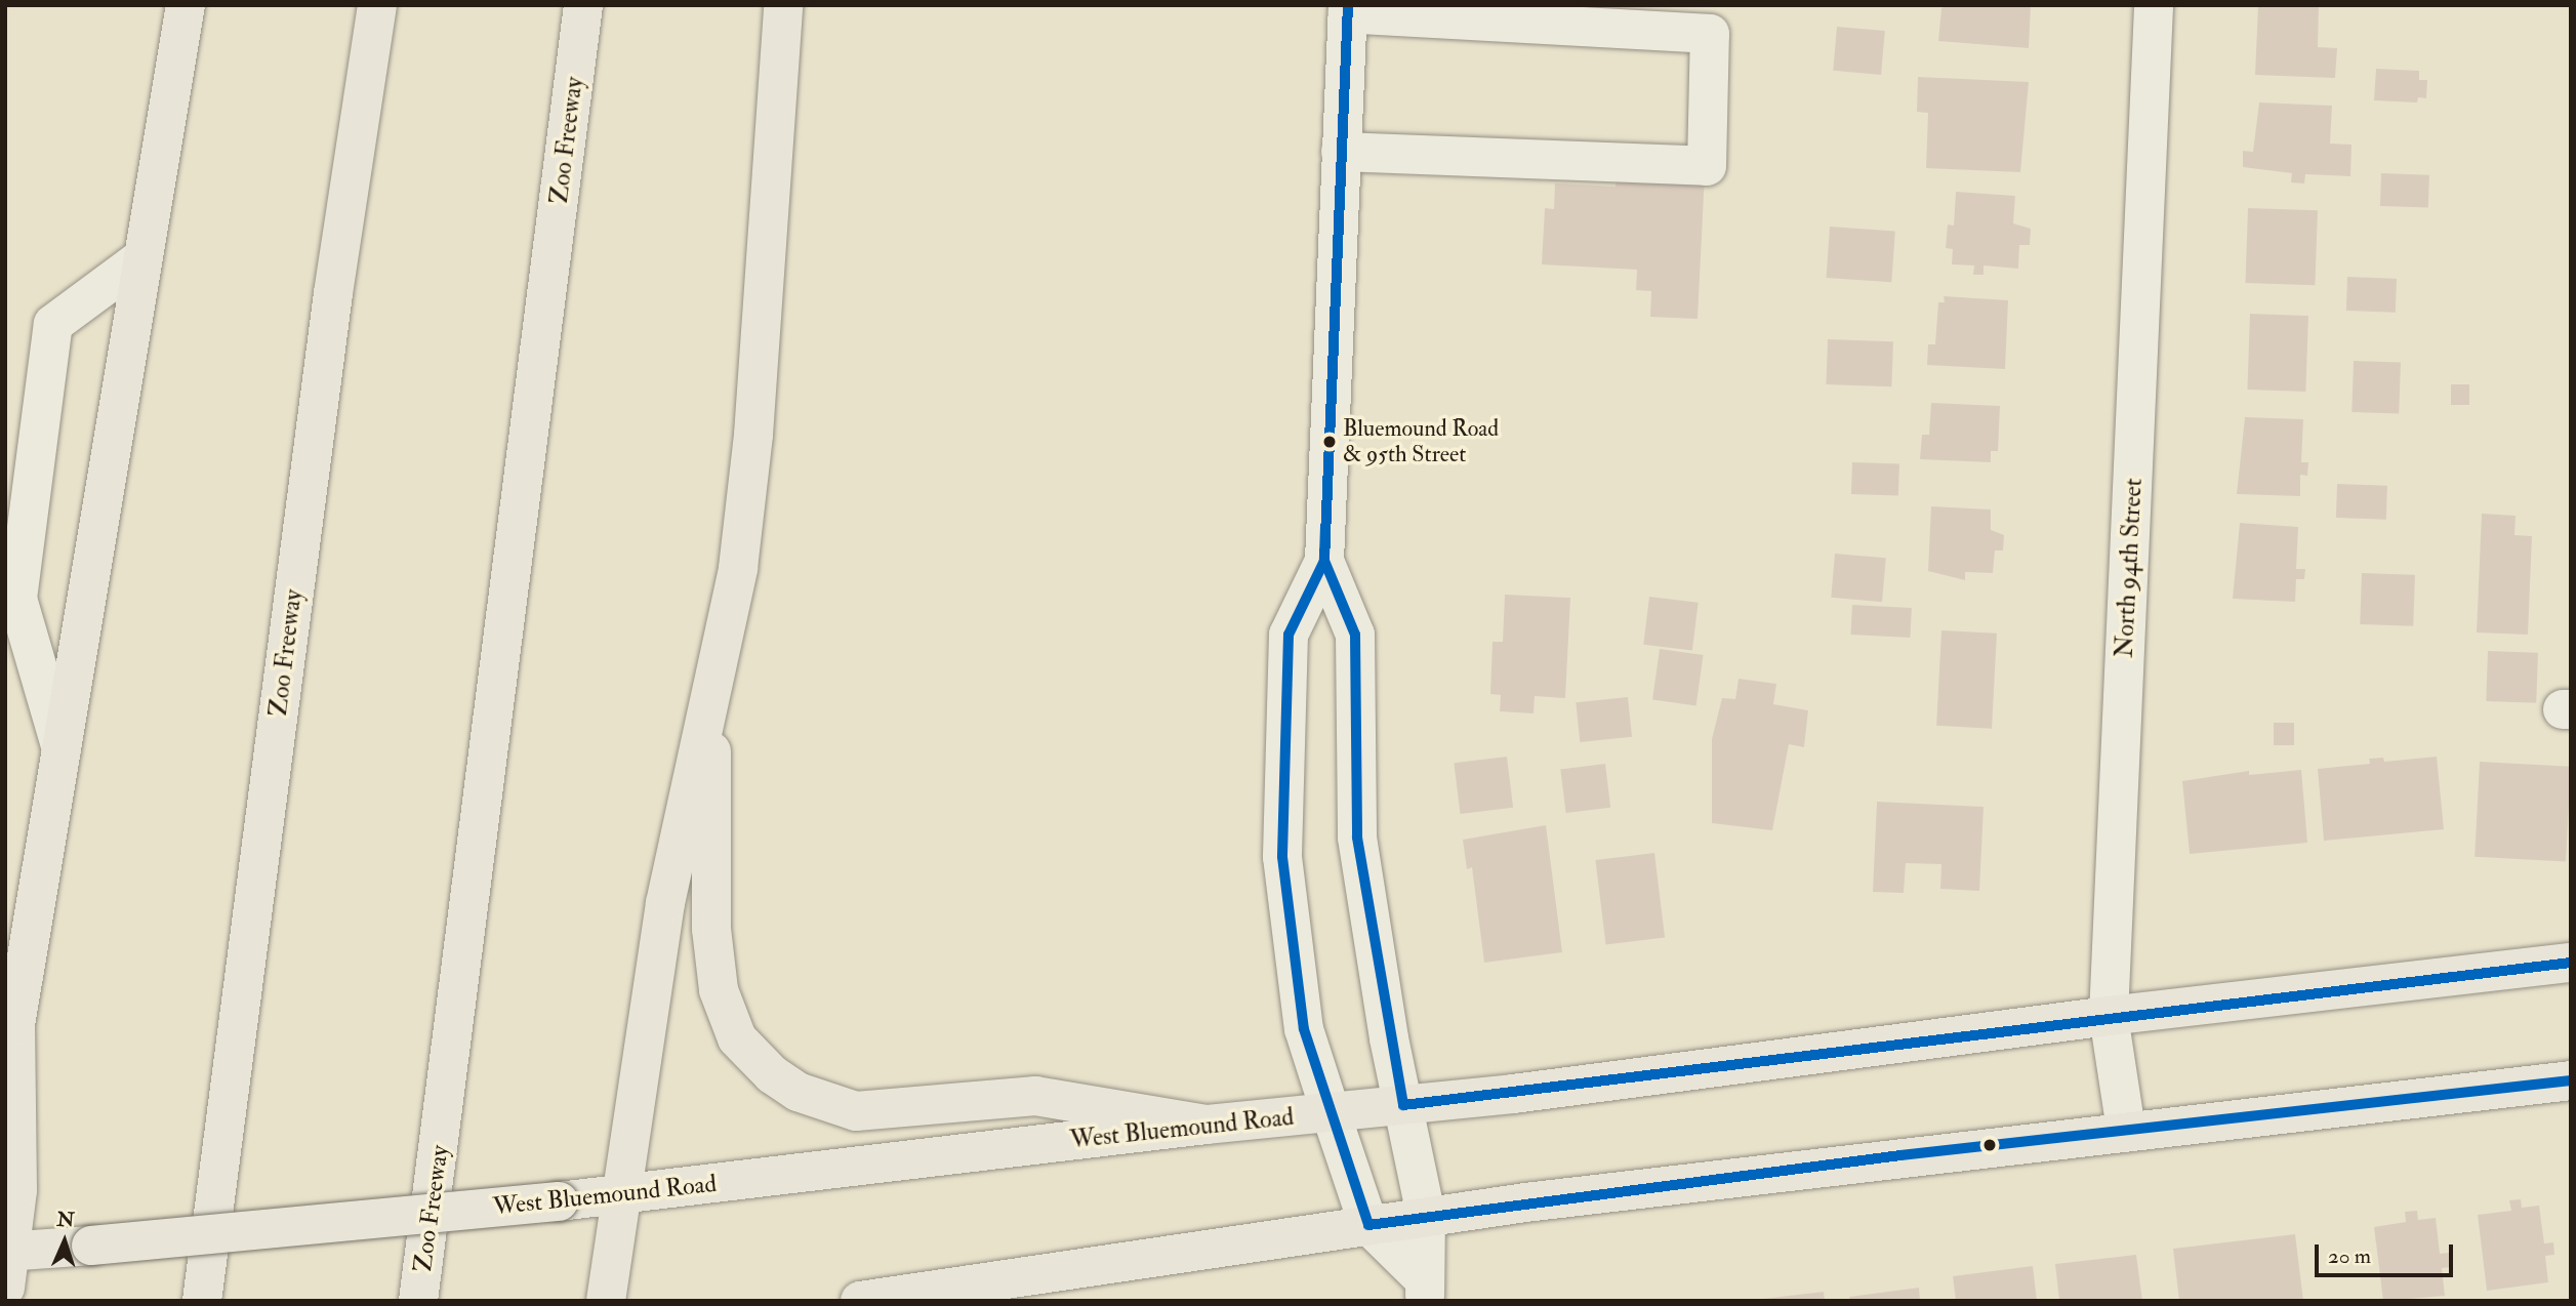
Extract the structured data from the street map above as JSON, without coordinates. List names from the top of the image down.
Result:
{
  "streets": {
    "main road": ["Zoo Freeway", "West Bluemound Road"],
    "street": ["North 94th Street"]
  },
  "crossings": [
    ["North 94th Street", "West Bluemound Road"]
  ],
  "places": ["Bluemound Road & 95th Street"],
  "scale_bar": "20 m",
  "north": "top"
}
